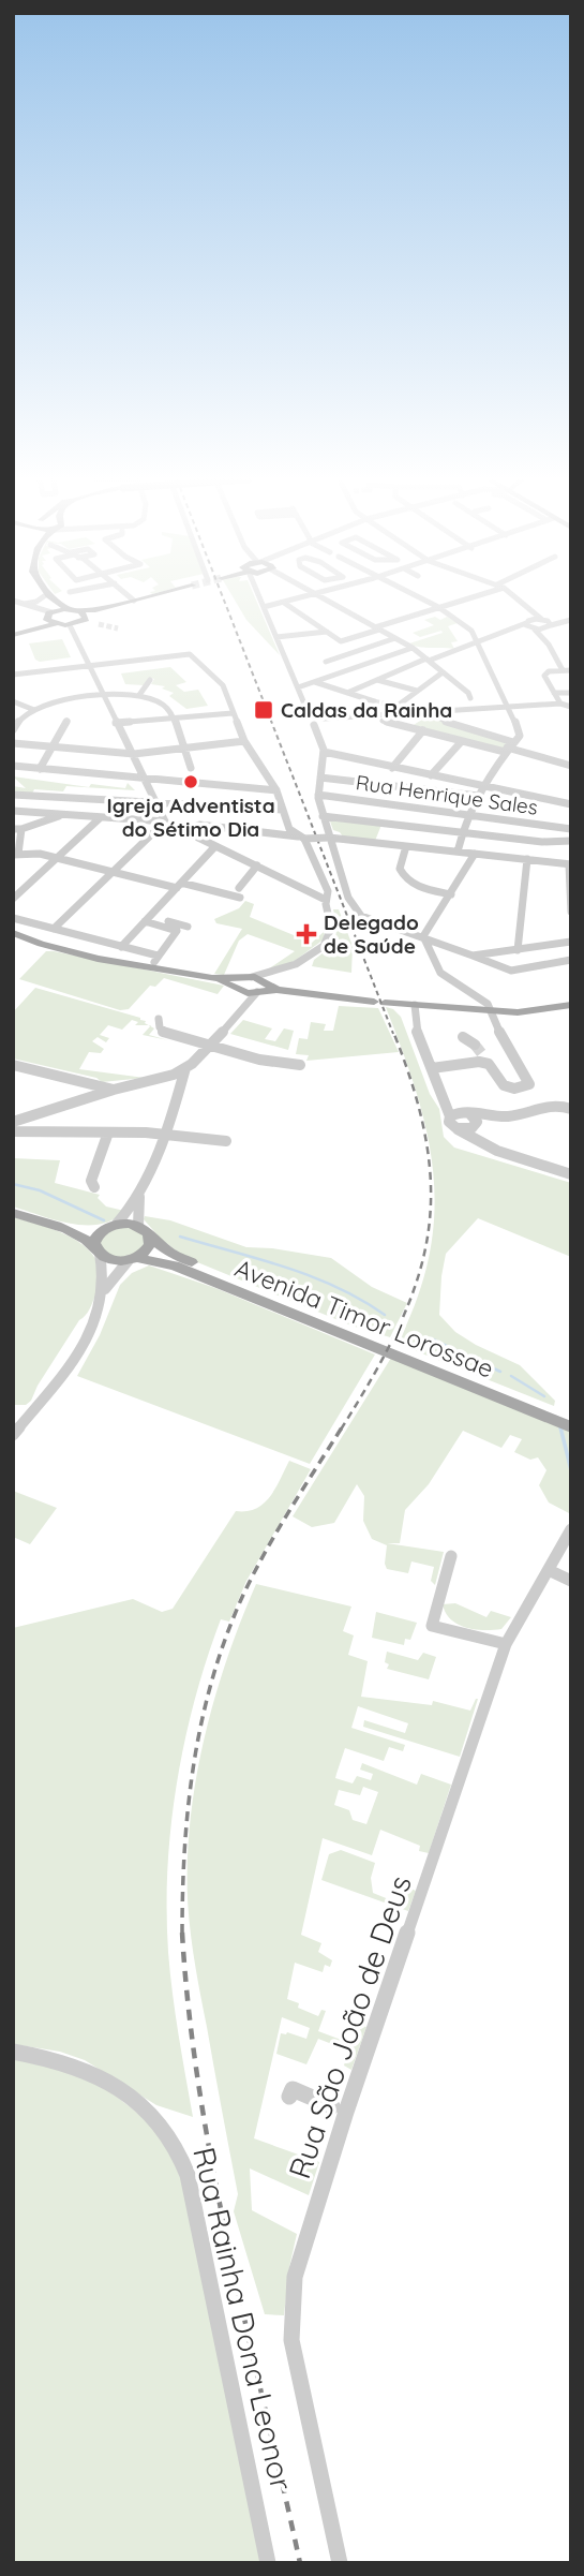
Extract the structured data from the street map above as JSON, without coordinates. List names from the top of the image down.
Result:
{
  "streets": {
    "main road": ["Avenida Timor Lorossae"],
    "street": ["Rua Henrique Sales", "Rua São João de Deus", "Rua Rainha Dona Leonor"]
  },
  "places": {
    "transit": ["Caldas da Rainha"],
    "other": ["Igreja Adventista do Sétimo Dia"],
    "health": ["Delegado de Saúde"]
  }
}
